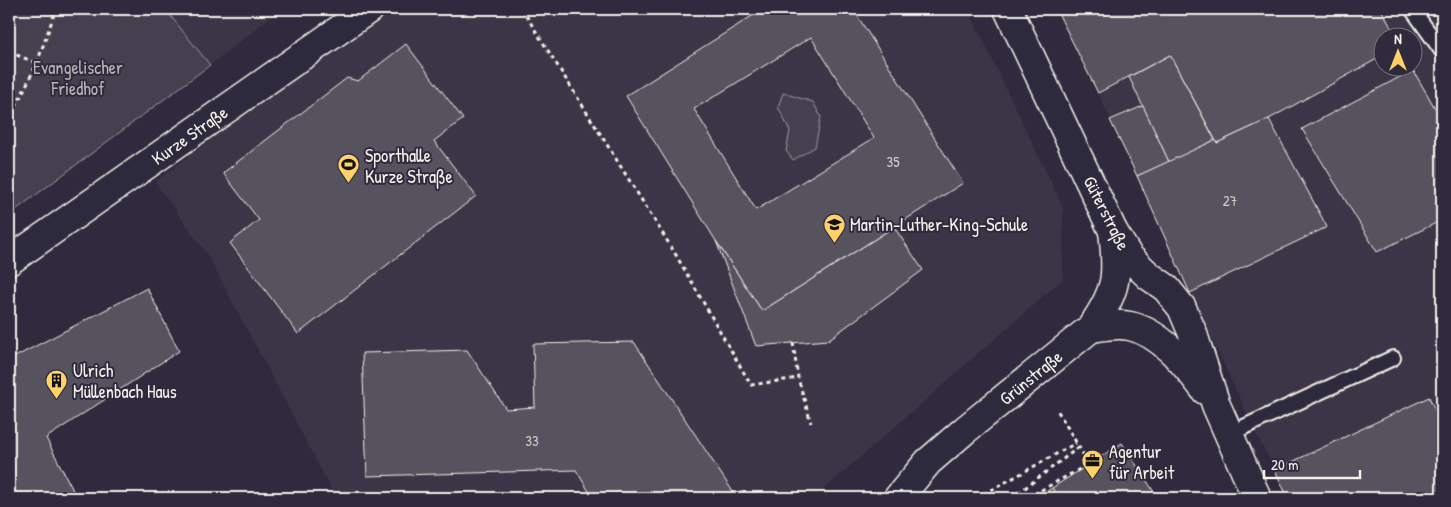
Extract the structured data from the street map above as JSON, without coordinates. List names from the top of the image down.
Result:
{
  "streets": {
    "street": ["Kurze Straße", "Güterstraße", "Grünstraße"]
  },
  "crossings": [
    ["Güterstraße", "Grünstraße"]
  ],
  "parks": ["Evangelischer Friedhof"],
  "places": {
    "sports": ["Sporthalle Kurze Straße"],
    "school or university": ["Martin-Luther-King-Schule"],
    "building": ["Ulrich Müllenbach Haus"],
    "office": ["Agentur für Arbeit"]
  },
  "house_numbers": ["35", "27", "33"],
  "scale_bar": "20 m",
  "north": "top"
}
